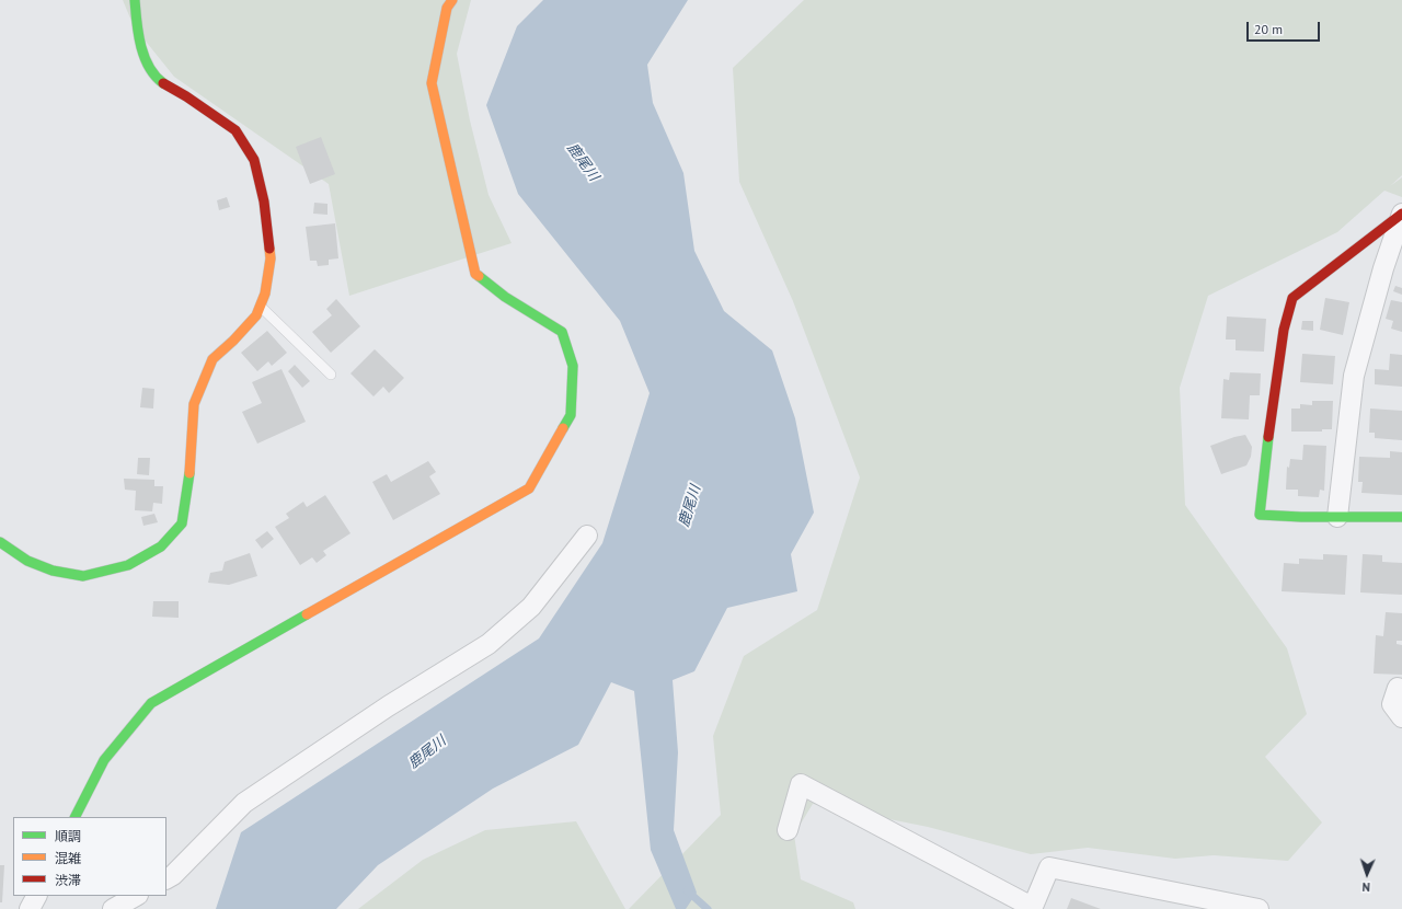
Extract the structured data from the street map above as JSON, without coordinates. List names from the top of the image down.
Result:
{
  "water": ["鹿尾川"],
  "legend": ["順調", "混雑", "渋滞"],
  "scale_bar": "20 m",
  "north": "bottom"
}
